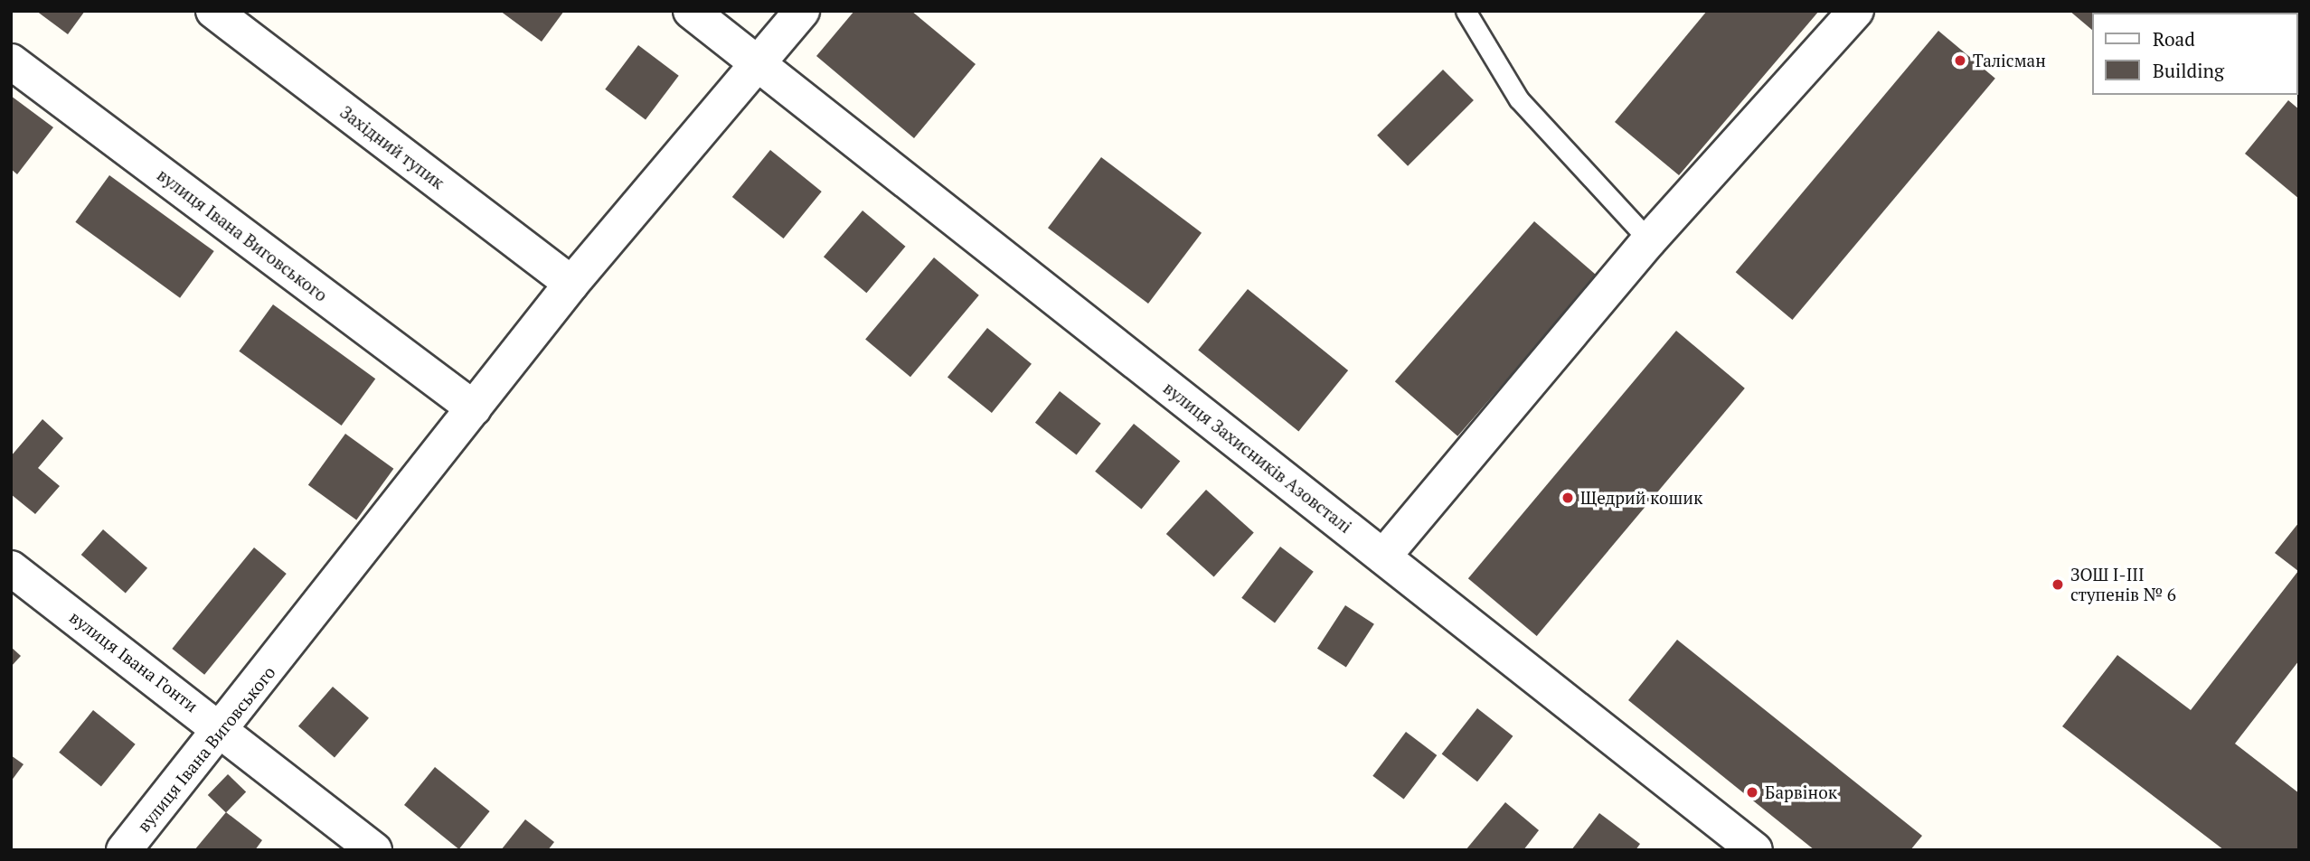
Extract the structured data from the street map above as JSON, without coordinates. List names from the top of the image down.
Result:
{
  "streets": {
    "street": [
      "Західний тупик",
      "вулиця Івана Виговського",
      "вулиця Захисників Азовсталі",
      "вулиця Івана Гонти"
    ]
  },
  "crossings": [
    ["Західний тупик", "вулиця Івана Виговського"],
    ["вулиця Івана Виговського", "вулиця Захисників Азовсталі"],
    ["вулиця Івана Виговського", "вулиця Івана Гонти"]
  ],
  "places": [
    "Талісман",
    "Щедрий кошик",
    "ЗОШ I-III ступенів № 6",
    "Барвінок"
  ],
  "legend": ["Road", "Building"]
}
